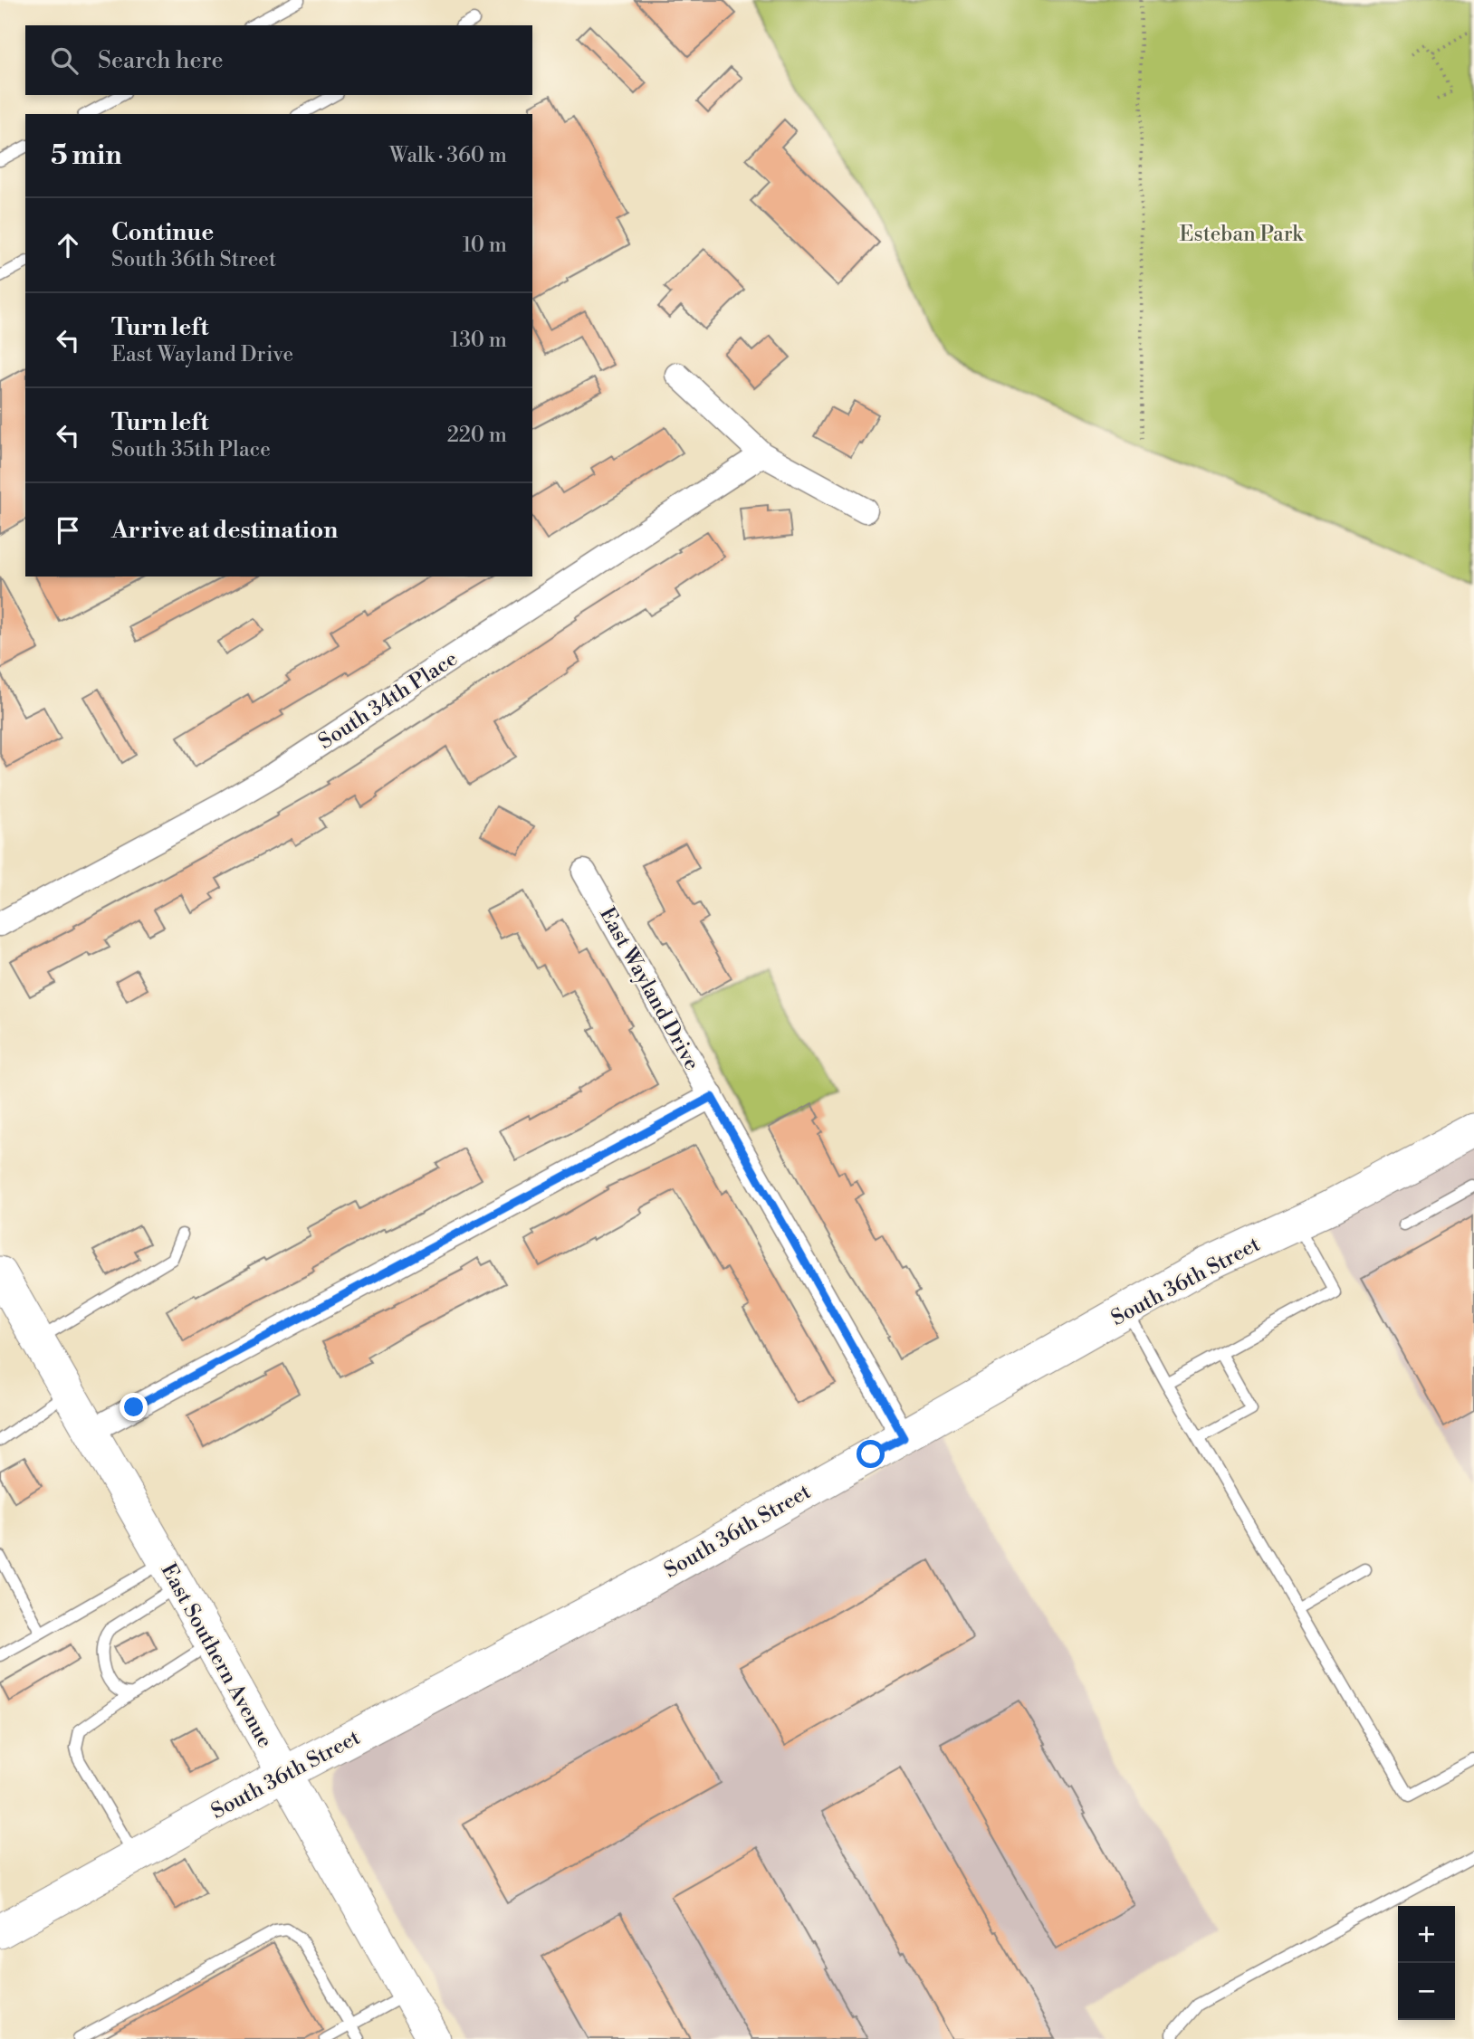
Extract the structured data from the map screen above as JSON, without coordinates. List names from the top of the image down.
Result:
{
  "streets": {
    "street": [
      "South 34th Place",
      "East Wayland Drive",
      "South 36th Street",
      "East Southern Avenue"
    ]
  },
  "crossings": [
    ["East Wayland Drive", "South 36th Street"],
    ["South 36th Street", "East Southern Avenue"]
  ],
  "parks": ["Esteban Park"],
  "page": {
    "search": "Search here",
    "heading": ["5 min", "Walk · 360 m"],
    "list": [
      ["Continue", "South 36th Street", "10 m"],
      ["Turn left", "East Wayland Drive", "130 m"],
      ["Turn left", "South 35th Place", "220 m"],
      "Arrive at destination"
    ],
    "map_buttons": ["+", "−"]
  }
}
